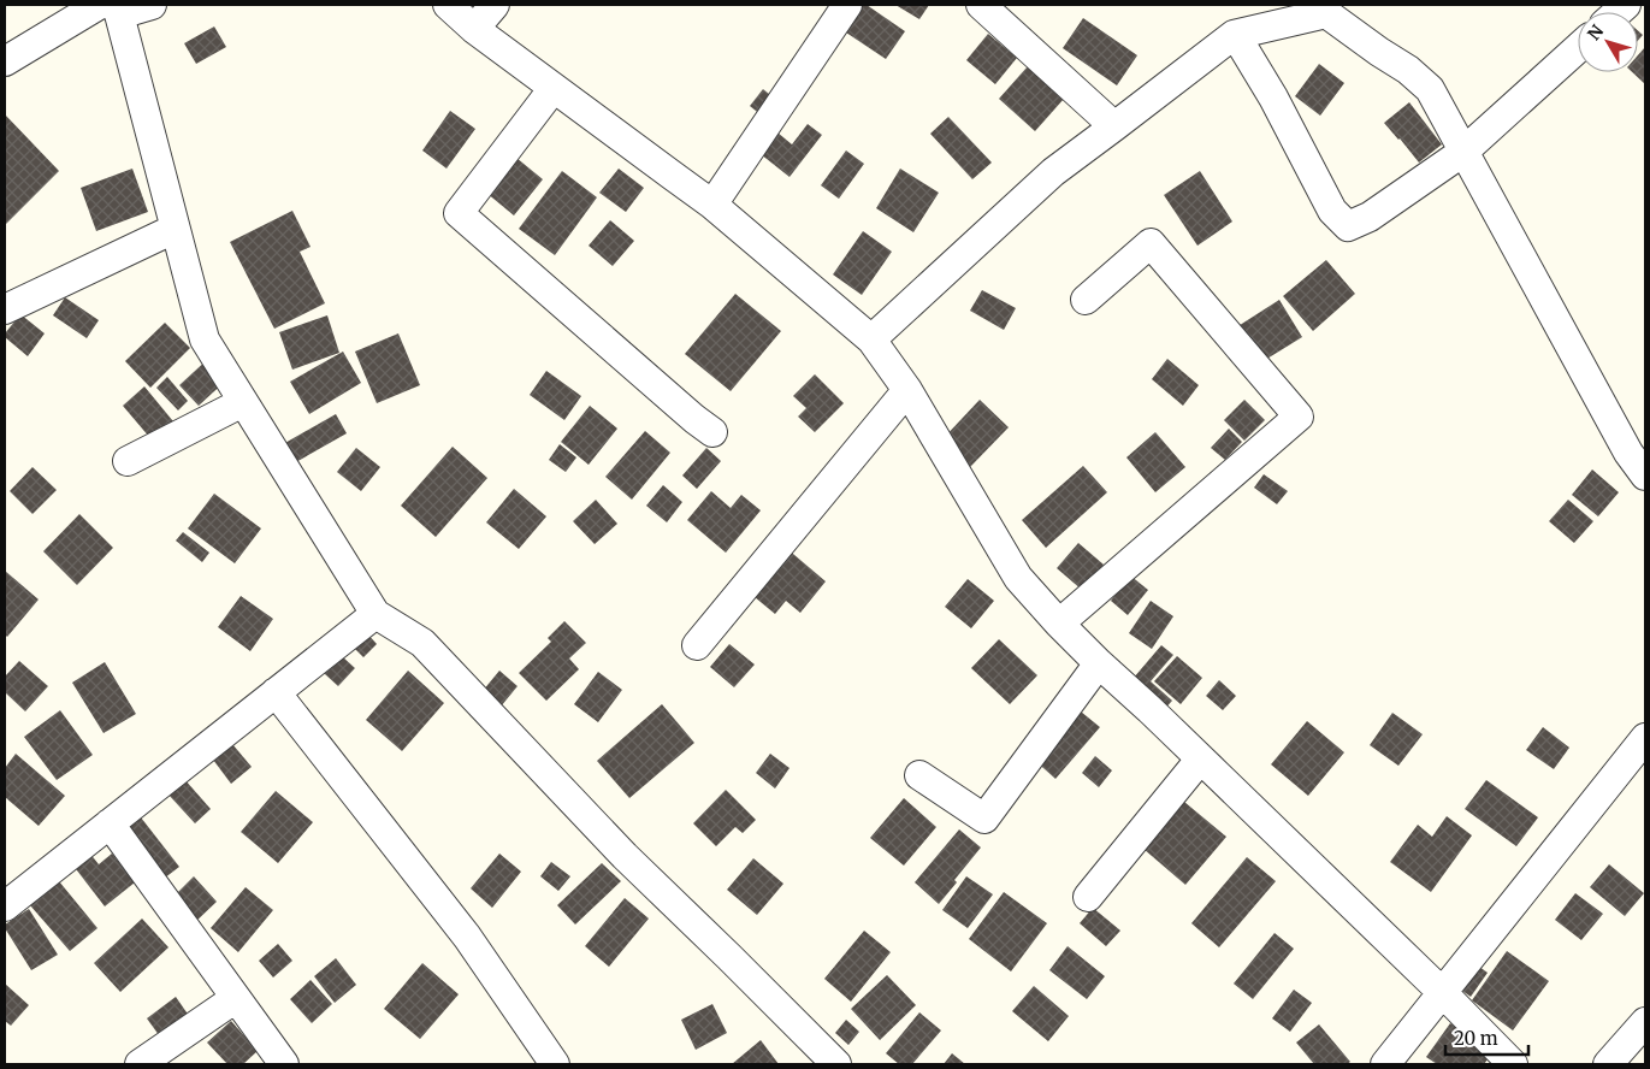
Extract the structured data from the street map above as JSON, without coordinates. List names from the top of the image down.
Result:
{
  "scale_bar": "20 m",
  "north": "top left"
}
